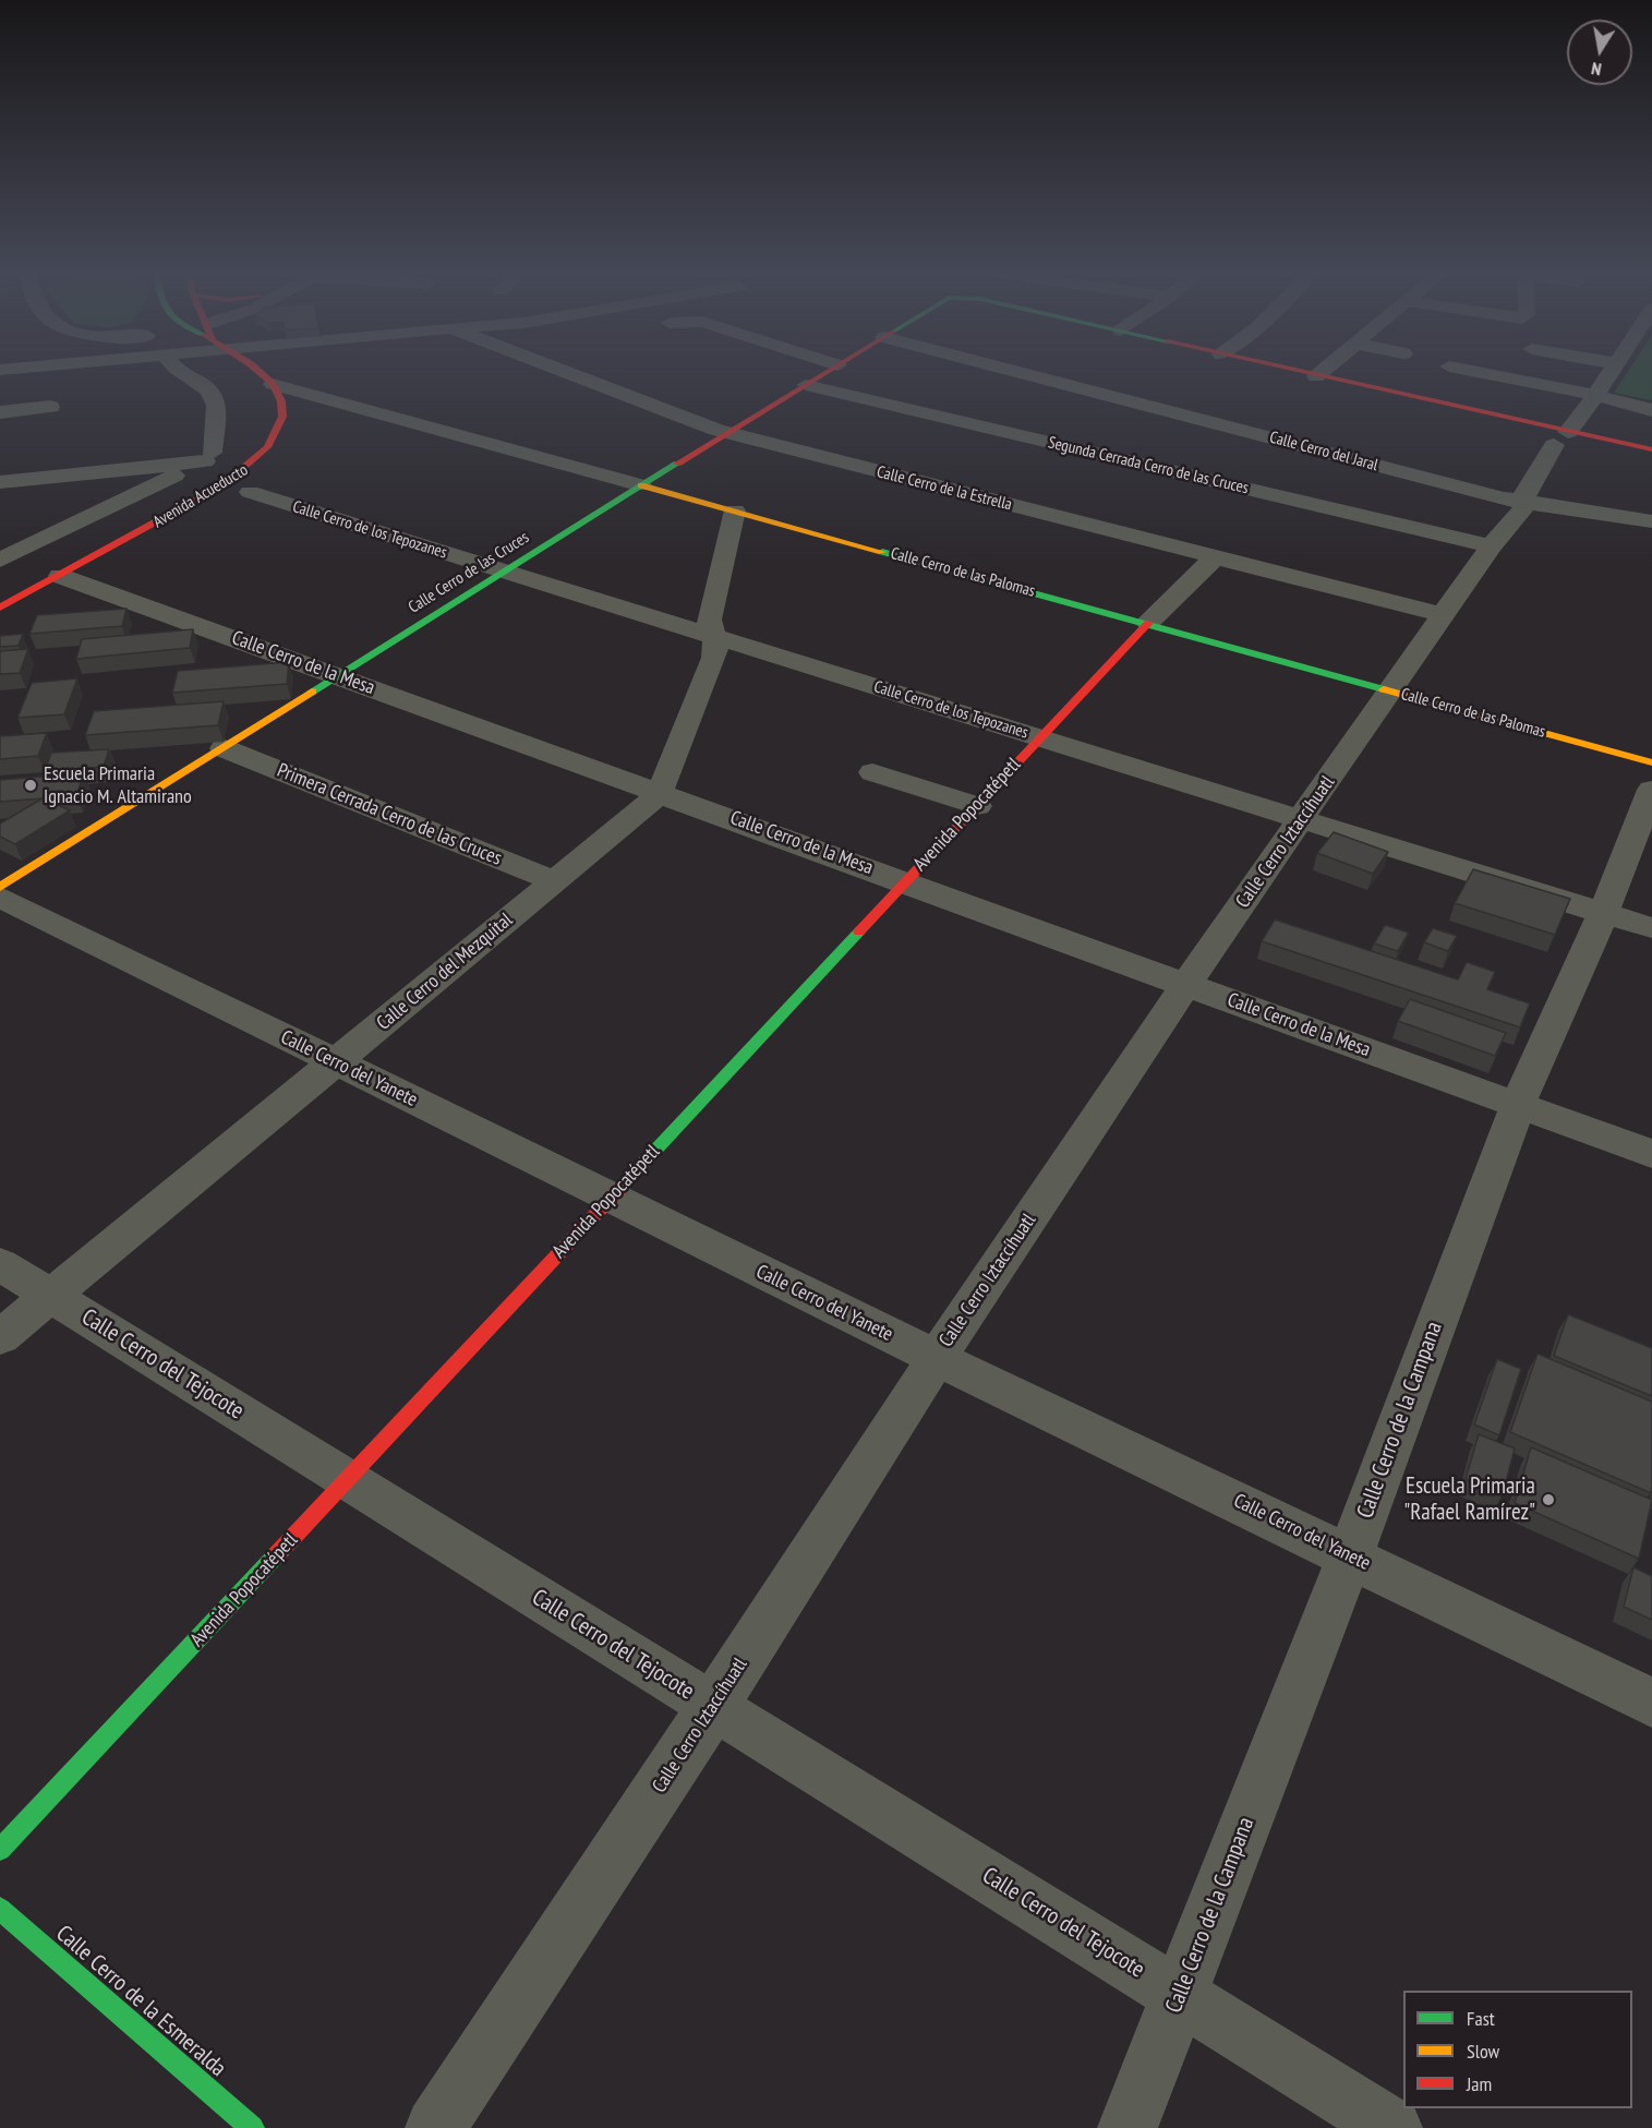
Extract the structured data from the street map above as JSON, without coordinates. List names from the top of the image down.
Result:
{
  "streets": {
    "street": [
      "Calle Cerro del Jaral",
      "Segunda Cerrada Cerro de las Cruces",
      "Calle Cerro de la Estrella",
      "Avenida Acueducto",
      "Calle Cerro de los Tepozanes",
      "Calle Cerro de las Cruces",
      "Calle Cerro de las Palomas",
      "Calle Cerro de la Mesa",
      "Primera Cerrada Cerro de las Cruces",
      "Avenida Popocatépetl",
      "Calle Cerro Iztaccíhuatl",
      "Calle Cerro del Mezquital",
      "Calle Cerro del Yanete",
      "Calle Cerro del Tejocote",
      "Calle Cerro de la Campana",
      "Calle Cerro de la Esmeralda"
    ]
  },
  "crossings": [
    ["Calle Cerro del Jaral", "Calle Cerro Iztaccíhuatl"],
    ["Segunda Cerrada Cerro de las Cruces", "Calle Cerro de las Cruces"],
    ["Segunda Cerrada Cerro de las Cruces", "Calle Cerro Iztaccíhuatl"],
    ["Calle Cerro de la Estrella", "Calle Cerro de las Cruces"],
    ["Calle Cerro de la Estrella", "Avenida Popocatépetl"],
    ["Calle Cerro de la Estrella", "Calle Cerro Iztaccíhuatl"],
    ["Avenida Acueducto", "Calle Cerro de las Palomas"],
    ["Avenida Acueducto", "Calle Cerro de la Mesa"],
    ["Calle Cerro de los Tepozanes", "Calle Cerro de las Cruces"],
    ["Calle Cerro de los Tepozanes", "Avenida Popocatépetl"],
    ["Calle Cerro de los Tepozanes", "Calle Cerro Iztaccíhuatl"],
    ["Calle Cerro de los Tepozanes", "Calle Cerro del Mezquital"],
    ["Calle Cerro de los Tepozanes", "Calle Cerro de la Campana"],
    ["Calle Cerro de las Cruces", "Calle Cerro de las Palomas"],
    ["Calle Cerro de las Cruces", "Calle Cerro de la Mesa"],
    ["Calle Cerro de las Cruces", "Primera Cerrada Cerro de las Cruces"],
    ["Calle Cerro de las Palomas", "Avenida Popocatépetl"],
    ["Calle Cerro de las Palomas", "Calle Cerro Iztaccíhuatl"],
    ["Calle Cerro de las Palomas", "Calle Cerro del Mezquital"],
    ["Calle Cerro de la Mesa", "Avenida Popocatépetl"],
    ["Calle Cerro de la Mesa", "Calle Cerro Iztaccíhuatl"],
    ["Calle Cerro de la Mesa", "Calle Cerro del Mezquital"],
    ["Calle Cerro de la Mesa", "Calle Cerro de la Campana"],
    ["Primera Cerrada Cerro de las Cruces", "Calle Cerro del Mezquital"],
    ["Avenida Popocatépetl", "Calle Cerro del Yanete"],
    ["Avenida Popocatépetl", "Calle Cerro del Tejocote"],
    ["Calle Cerro Iztaccíhuatl", "Calle Cerro del Yanete"],
    ["Calle Cerro Iztaccíhuatl", "Calle Cerro del Tejocote"],
    ["Calle Cerro del Mezquital", "Calle Cerro del Yanete"],
    ["Calle Cerro del Mezquital", "Calle Cerro del Tejocote"],
    ["Calle Cerro del Yanete", "Calle Cerro de la Campana"],
    ["Calle Cerro del Tejocote", "Calle Cerro de la Campana"]
  ],
  "places": ["Escuela Primaria Ignacio M. Altamirano", "Escuela Primaria \"Rafael Ramírez\""],
  "legend": ["Fast", "Slow", "Jam"],
  "north": "bottom"
}
